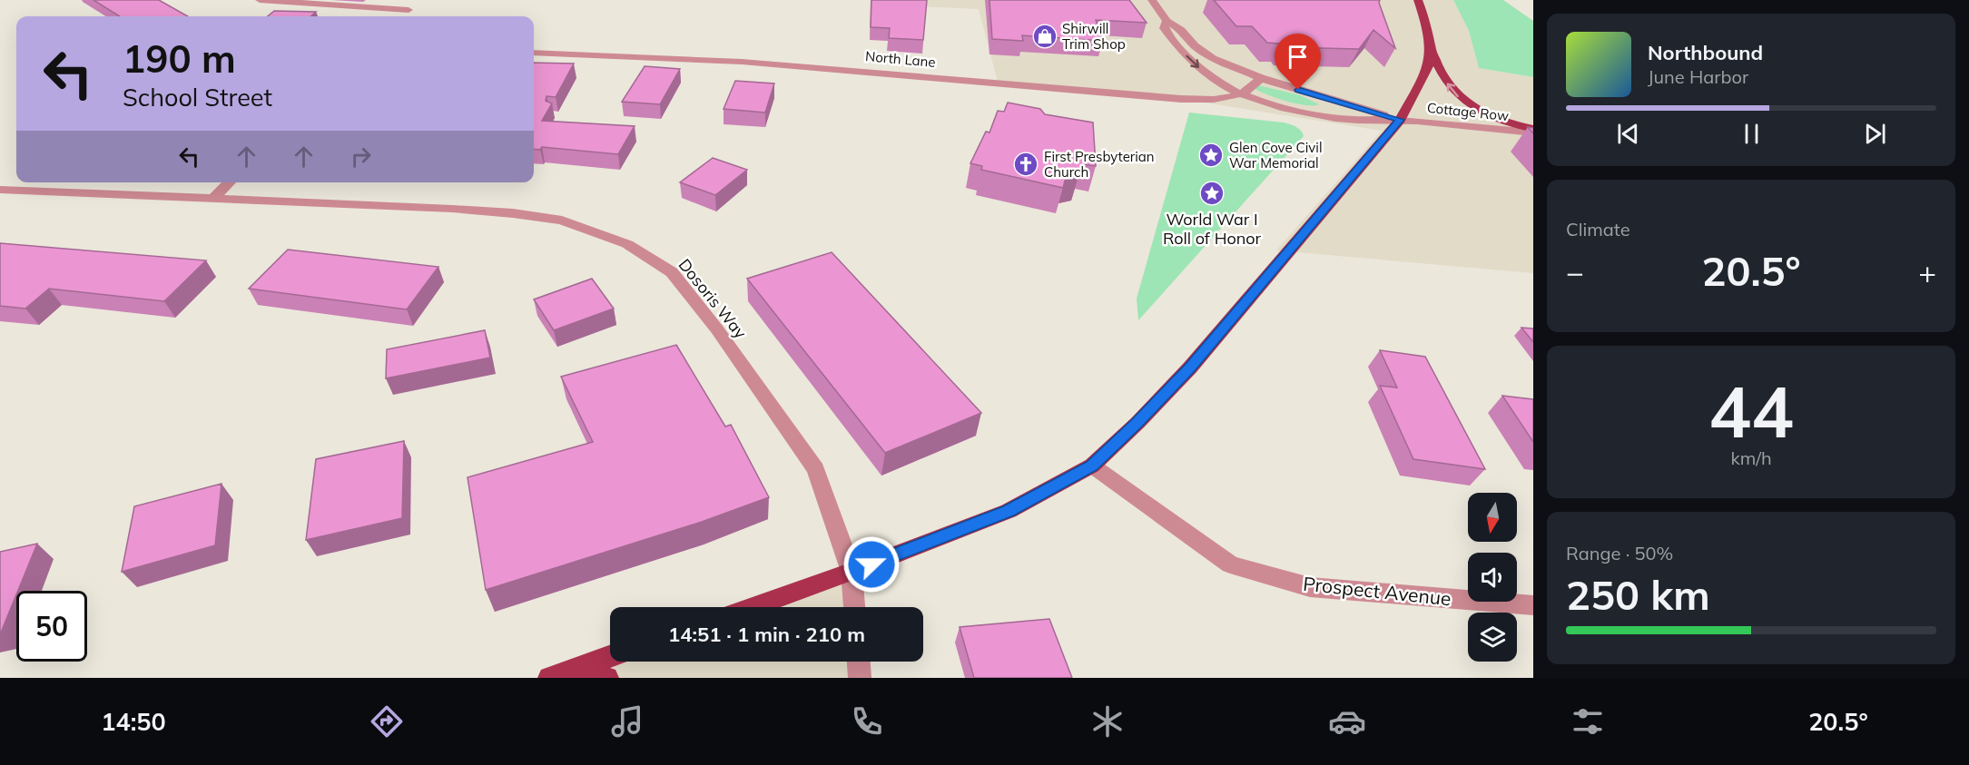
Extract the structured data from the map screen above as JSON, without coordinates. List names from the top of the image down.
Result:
{
  "streets": {
    "street": [
      "North Lane",
      "Cottage Row",
      "Dosoris Way",
      "Prospect Avenue"
    ]
  },
  "places": {
    "shop": ["Shirwill Trim Shop"],
    "place": ["Glen Cove Civil War Memorial", "World War I Roll of Honor"],
    "church": ["First Presbyterian Church"]
  },
  "north": "bottom",
  "page": {
    "turn": ["190 m", "School Street"],
    "song": ["Northbound", "June Harbor"],
    "tile": [
      "Climate",
      ["44", "km/h"],
      ["Range · 50%", "250 km"]
    ],
    "heat": ["−", "20.5°", "+"],
    "limit": "50",
    "trip": "14:51 · 1 min · 210 m",
    "tabs": ["14:50", "20.5°"]
  }
}
